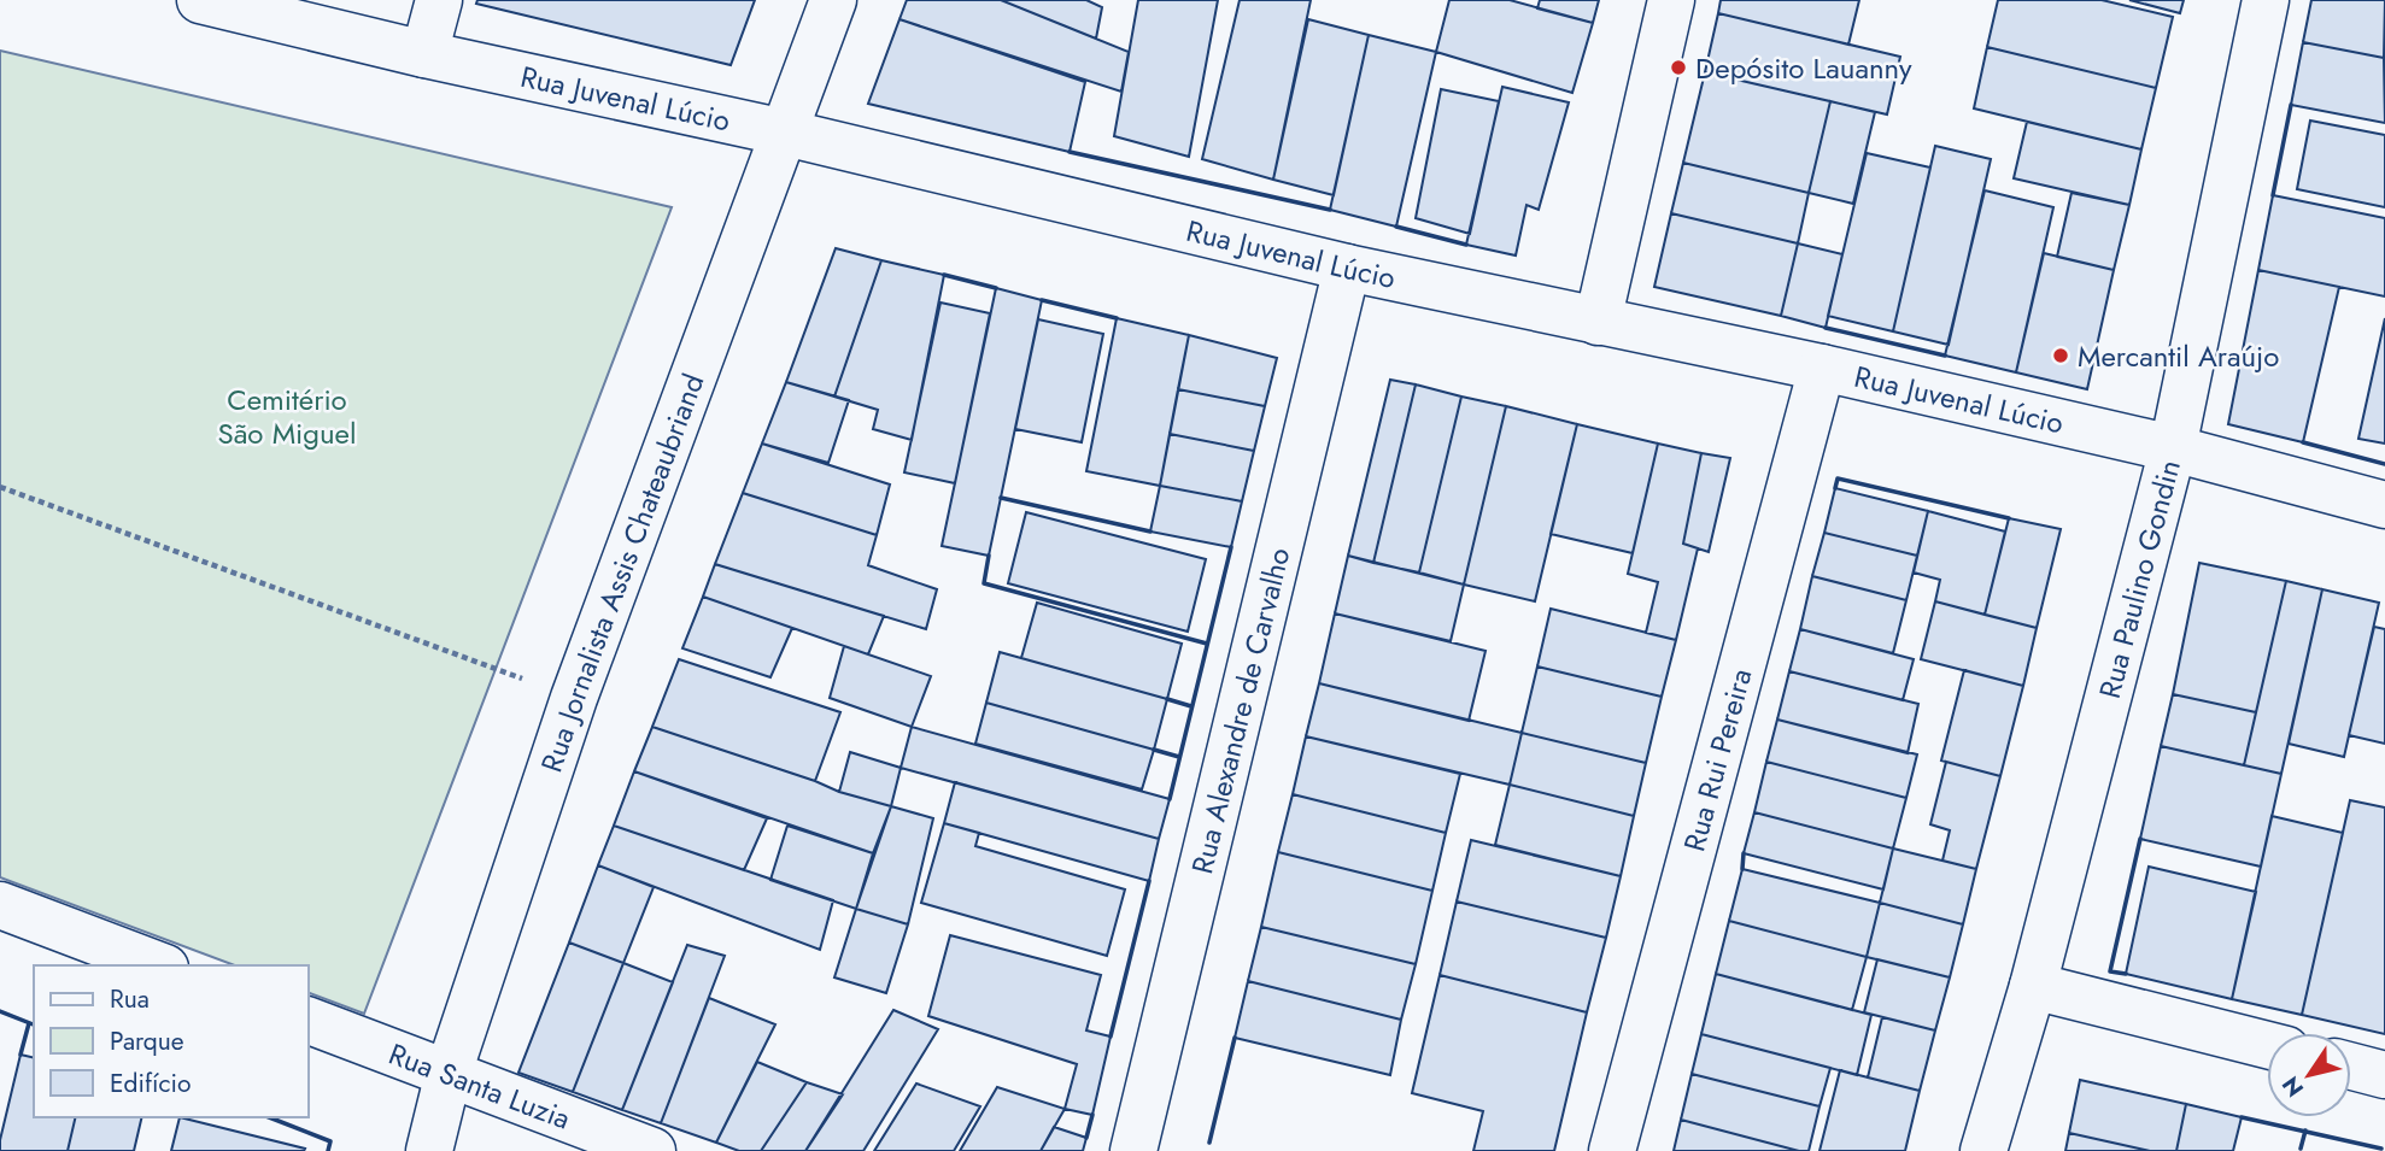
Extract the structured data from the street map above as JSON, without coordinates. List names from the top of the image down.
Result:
{
  "streets": {
    "street": [
      "Rua Juvenal Lúcio",
      "Rua Jornalista Assis Chateaubriand",
      "Rua Paulino Gondin",
      "Rua Alexandre de Carvalho",
      "Rua Rui Pereira",
      "Rua Santa Luzia"
    ]
  },
  "crossings": [
    ["Rua Juvenal Lúcio", "Rua Jornalista Assis Chateaubriand"],
    ["Rua Juvenal Lúcio", "Rua Paulino Gondin"],
    ["Rua Juvenal Lúcio", "Rua Alexandre de Carvalho"],
    ["Rua Juvenal Lúcio", "Rua Rui Pereira"],
    ["Rua Jornalista Assis Chateaubriand", "Rua Santa Luzia"]
  ],
  "parks": ["Cemitério São Miguel"],
  "places": ["Depósito Lauanny", "Mercantil Araújo"],
  "legend": ["Rua", "Parque", "Edifício"],
  "north": "bottom left"
}
